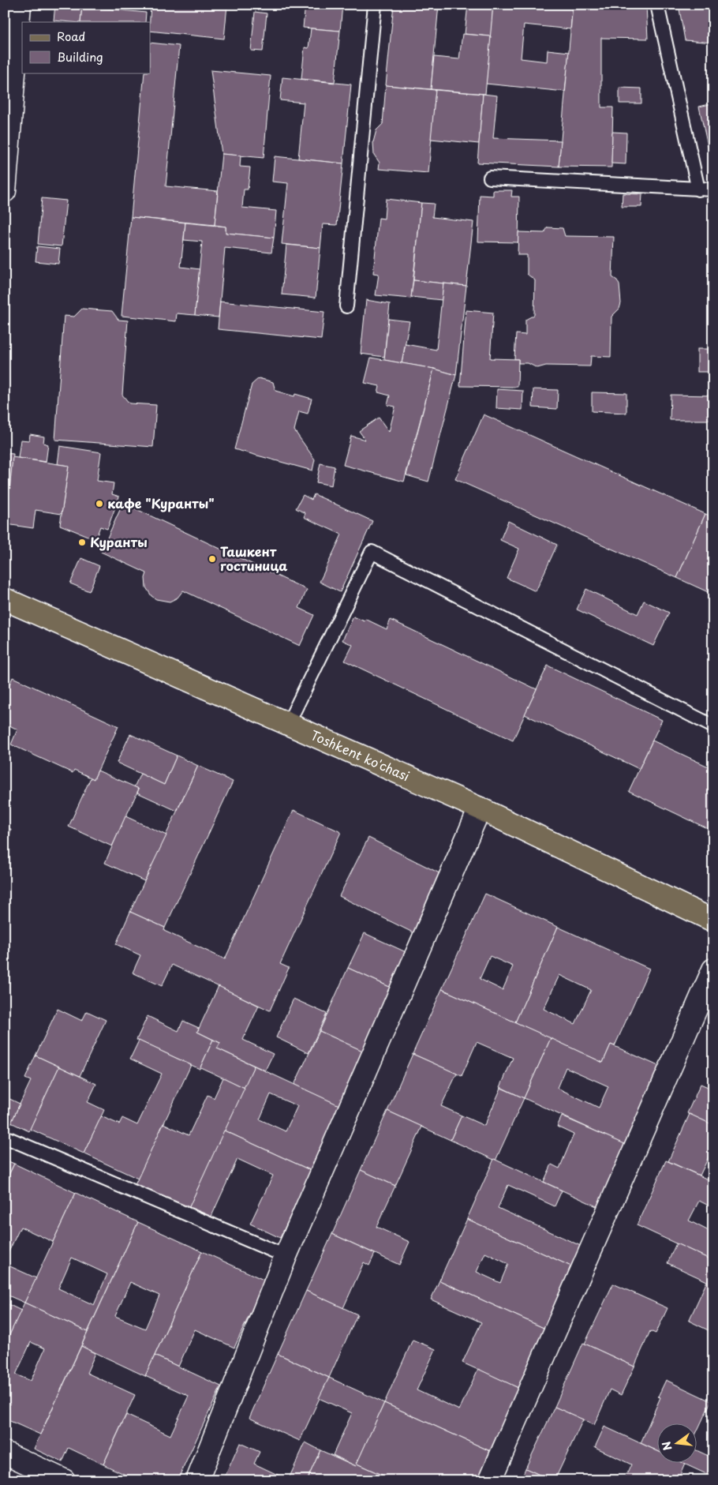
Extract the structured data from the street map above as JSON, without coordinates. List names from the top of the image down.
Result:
{
  "streets": {
    "main road": ["Toshkent ko'chasi"]
  },
  "places": ["кафе \"Куранты\"", "Куранты", "Ташкент гостиница"],
  "legend": ["Road", "Building"],
  "north": "left"
}
